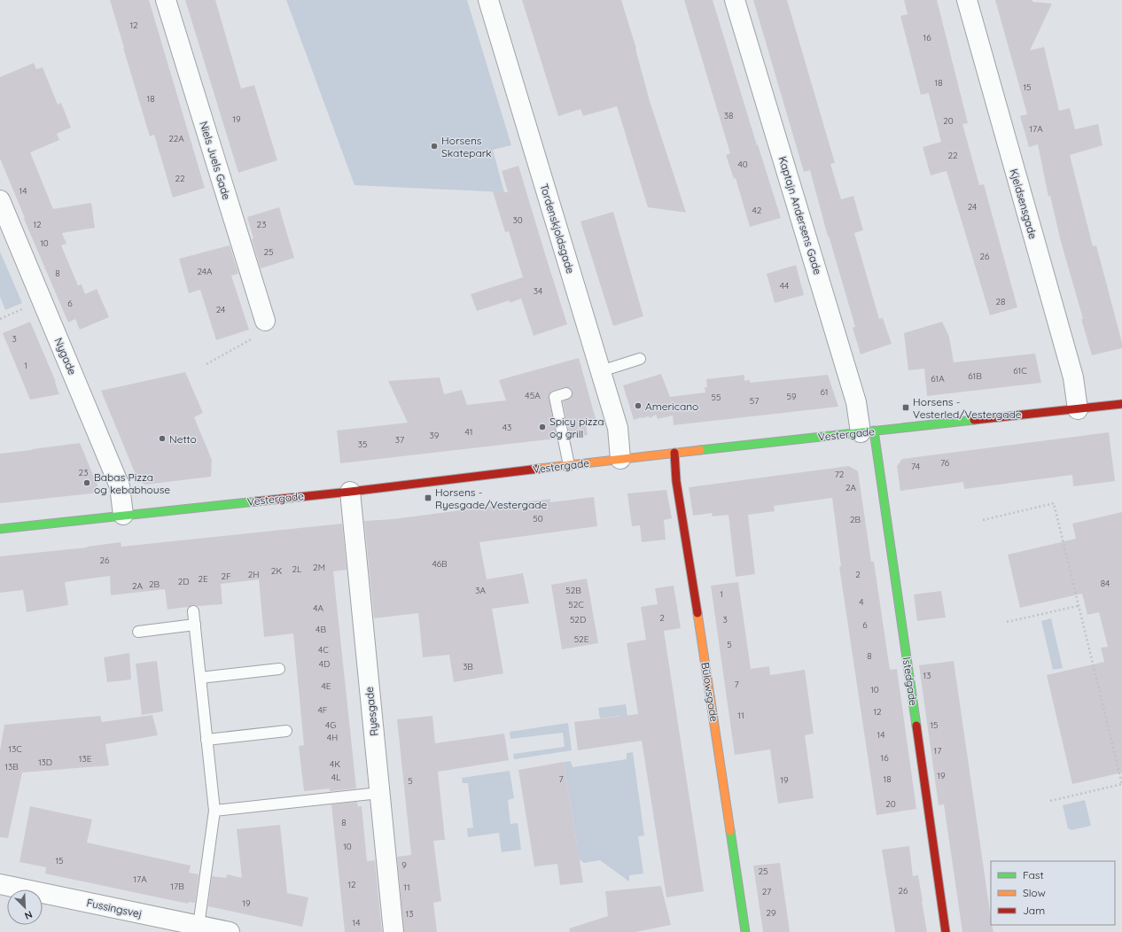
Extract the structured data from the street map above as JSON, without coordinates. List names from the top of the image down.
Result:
{
  "streets": {
    "main road": ["Vestergade", "Istedgade", "Bülowsgade"],
    "street": [
      "Niels Juels Gade",
      "Kjeldsensgade",
      "Kaptajn Andersens Gade",
      "Tordenskjoldsgade",
      "Nygade",
      "Ryesgade",
      "Fussingsvej"
    ]
  },
  "crossings": [
    ["Kjeldsensgade", "Vestergade"],
    ["Kaptajn Andersens Gade", "Vestergade"],
    ["Kaptajn Andersens Gade", "Istedgade"],
    ["Tordenskjoldsgade", "Vestergade"],
    ["Nygade", "Vestergade"],
    ["Vestergade", "Istedgade"],
    ["Vestergade", "Bülowsgade"],
    ["Vestergade", "Ryesgade"]
  ],
  "places": {
    "other": [
      "Horsens Skatepark",
      "Americano",
      "Spicy pizza og grill",
      "Netto",
      "Babas Pizza og kebabhouse"
    ],
    "transit": ["Horsens - Vesterled/Vestergade", "Horsens - Ryesgade/Vestergade"]
  },
  "house_numbers": [
    "12",
    "16",
    "18",
    "15",
    "18",
    "38",
    "19",
    "20",
    "17A",
    "22A",
    "22",
    "40",
    "22",
    "14",
    "24",
    "42",
    "30",
    "12",
    "23",
    "10",
    "25",
    "26",
    "24A",
    "8",
    "44",
    "34",
    "28",
    "6",
    "24",
    "3",
    "1",
    "61C",
    "61B",
    "61A",
    "61",
    "45A",
    "59",
    "55",
    "57",
    "43",
    "41",
    "39",
    "37",
    "35",
    "76",
    "74",
    "23",
    "72",
    "2A",
    "50",
    "2B",
    "26",
    "46B",
    "2M",
    "2L",
    "2K",
    "2H",
    "2",
    "2F",
    "2E",
    "2D",
    "84",
    "2B",
    "2A",
    "3A",
    "52B",
    "1",
    "4",
    "52C",
    "4A",
    "2",
    "52D",
    "3",
    "6",
    "4B",
    "52E",
    "5",
    "4C",
    "8",
    "4D",
    "3B",
    "13",
    "7",
    "4E",
    "10",
    "4F",
    "12",
    "11",
    "4G",
    "15",
    "14",
    "4H",
    "13C",
    "17",
    "16",
    "13E",
    "13D",
    "4K",
    "13B",
    "19",
    "4L",
    "7",
    "18",
    "19",
    "5",
    "20",
    "8",
    "10",
    "15",
    "9",
    "25",
    "17A",
    "12",
    "17B",
    "11",
    "26",
    "27",
    "19",
    "29",
    "13",
    "14"
  ],
  "legend": ["Fast", "Slow", "Jam"],
  "north": "bottom right"
}
